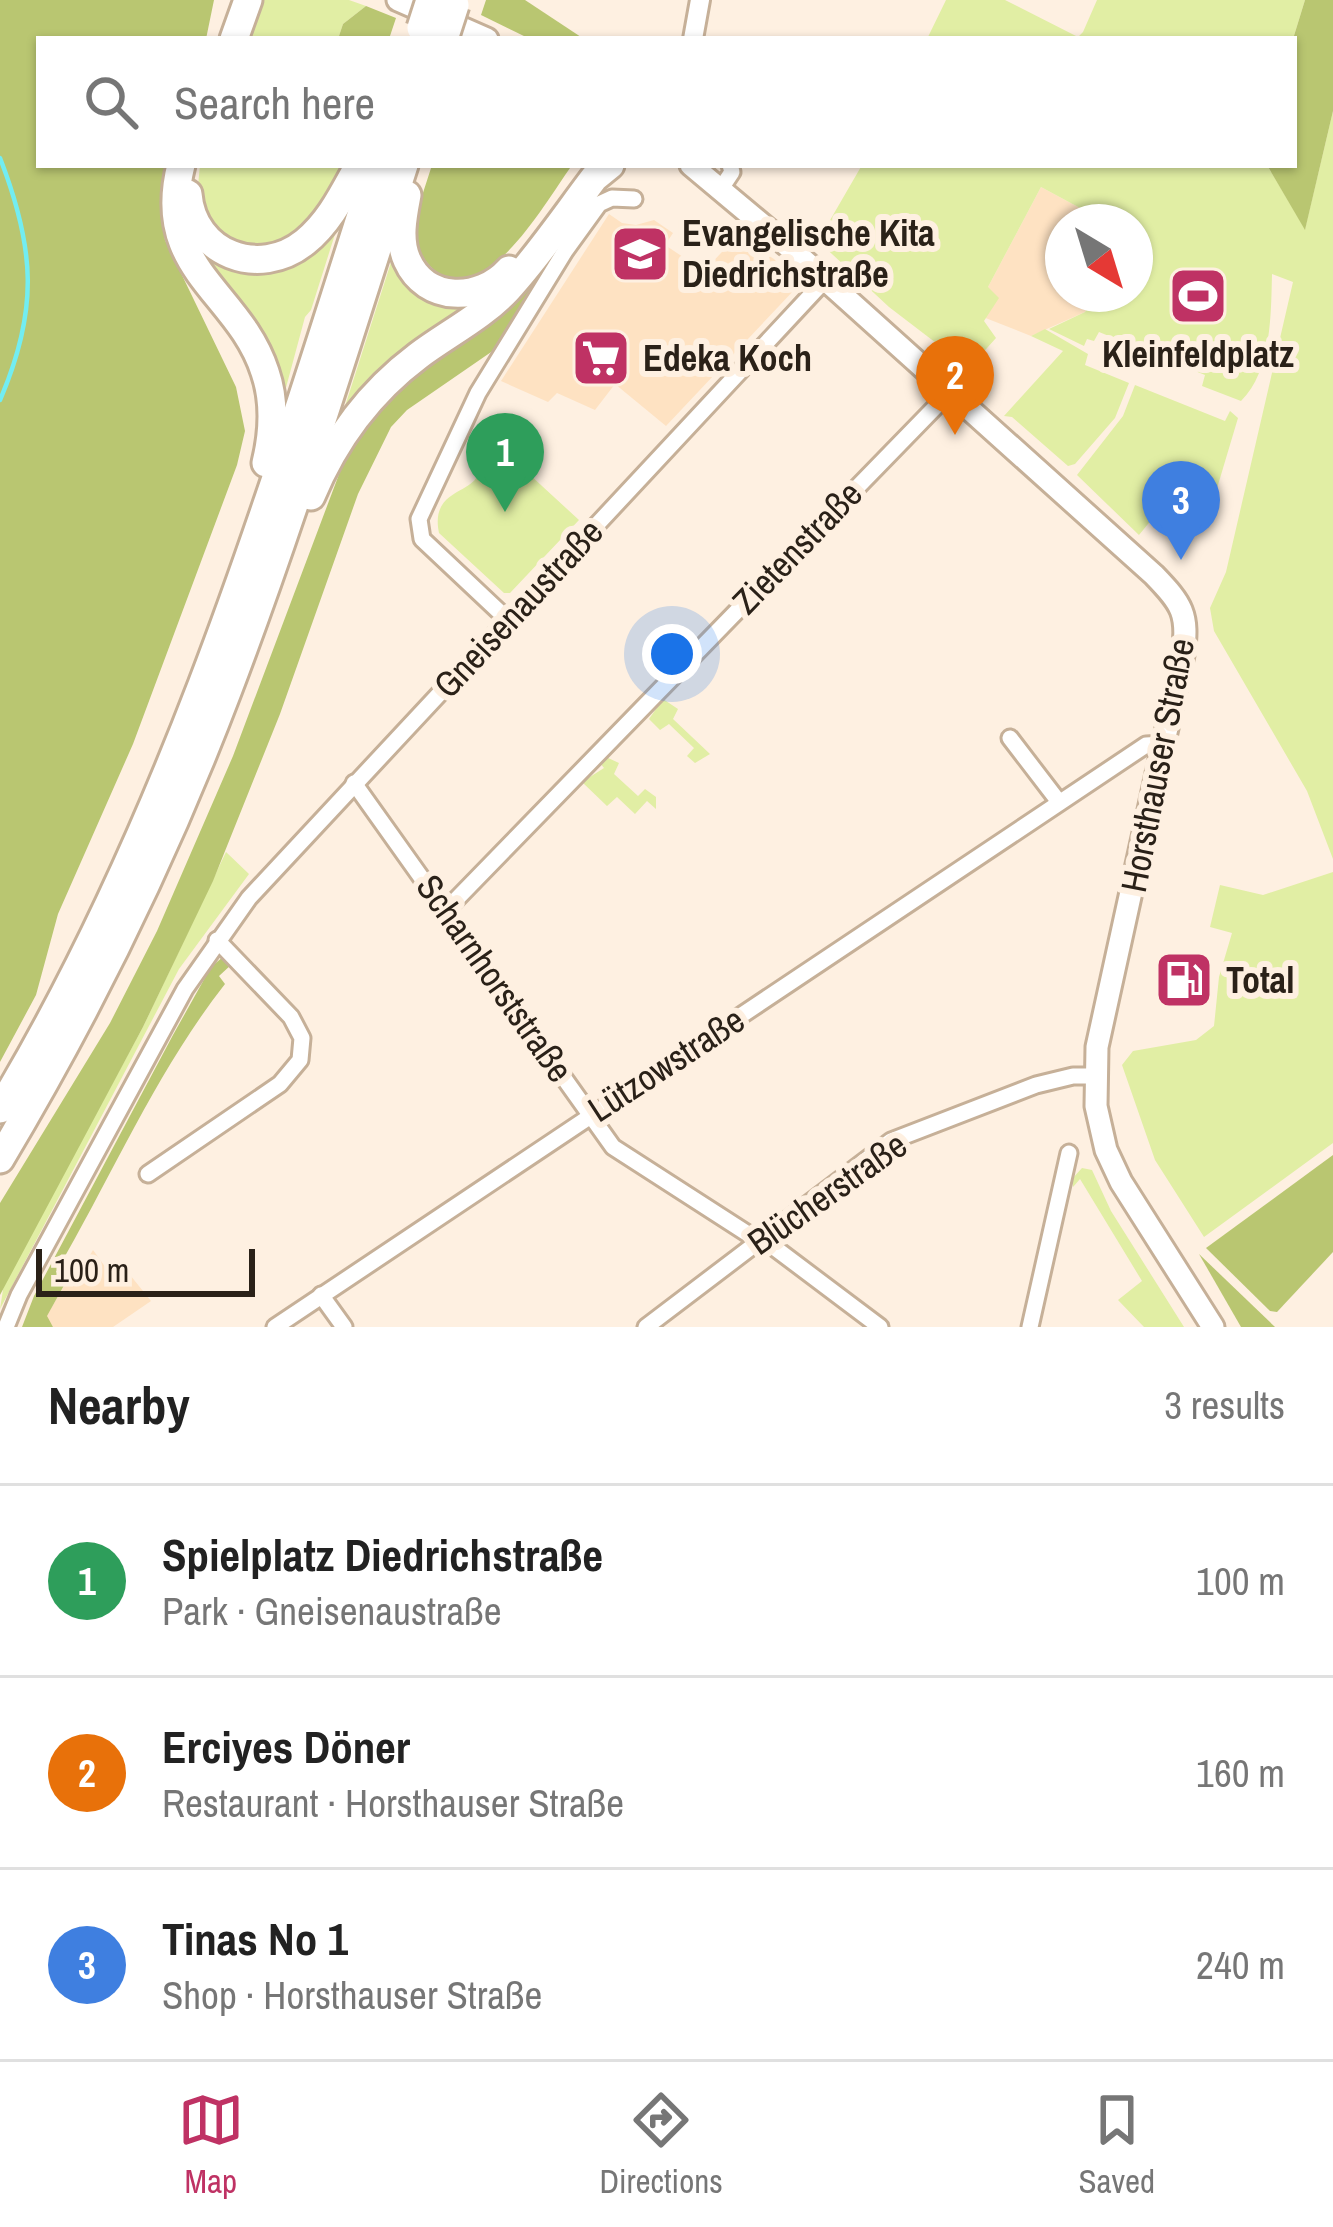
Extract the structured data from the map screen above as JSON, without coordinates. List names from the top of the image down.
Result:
{
  "streets": {
    "main road": ["Horsthauser Straße"],
    "street": [
      "Zietenstraße",
      "Gneisenaustraße",
      "Scharnhorststraße",
      "Lützowstraße",
      "Blücherstraße"
    ]
  },
  "crossings": [
    ["Zietenstraße", "Horsthauser Straße"],
    ["Zietenstraße", "Scharnhorststraße"],
    ["Gneisenaustraße", "Horsthauser Straße"],
    ["Gneisenaustraße", "Scharnhorststraße"],
    ["Horsthauser Straße", "Lützowstraße"],
    ["Horsthauser Straße", "Blücherstraße"],
    ["Scharnhorststraße", "Lützowstraße"],
    ["Scharnhorststraße", "Blücherstraße"]
  ],
  "places": {
    "school or university": ["Evangelische Kita Diedrichstraße"],
    "sports": ["Kleinfeldplatz"],
    "supermarket": ["Edeka Koch"],
    "fuel station": ["Total"]
  },
  "scale_bar": "100 m",
  "north": "bottom right",
  "page": {
    "search": "Search here",
    "pins": ["2", "1", "3"],
    "scale": "100 m",
    "heading": ["Nearby", "3 results"],
    "list": [
      {
        "mark": "1",
        "name": "Spielplatz Diedrichstraße",
        "note": "Park · Gneisenaustraße",
        "value": "100 m"
      },
      {
        "mark": "2",
        "name": "Erciyes Döner",
        "note": "Restaurant · Horsthauser Straße",
        "value": "160 m"
      },
      {
        "mark": "3",
        "name": "Tinas No 1",
        "note": "Shop · Horsthauser Straße",
        "value": "240 m"
      }
    ],
    "nav": ["Map", "Directions", "Saved"]
  }
}
